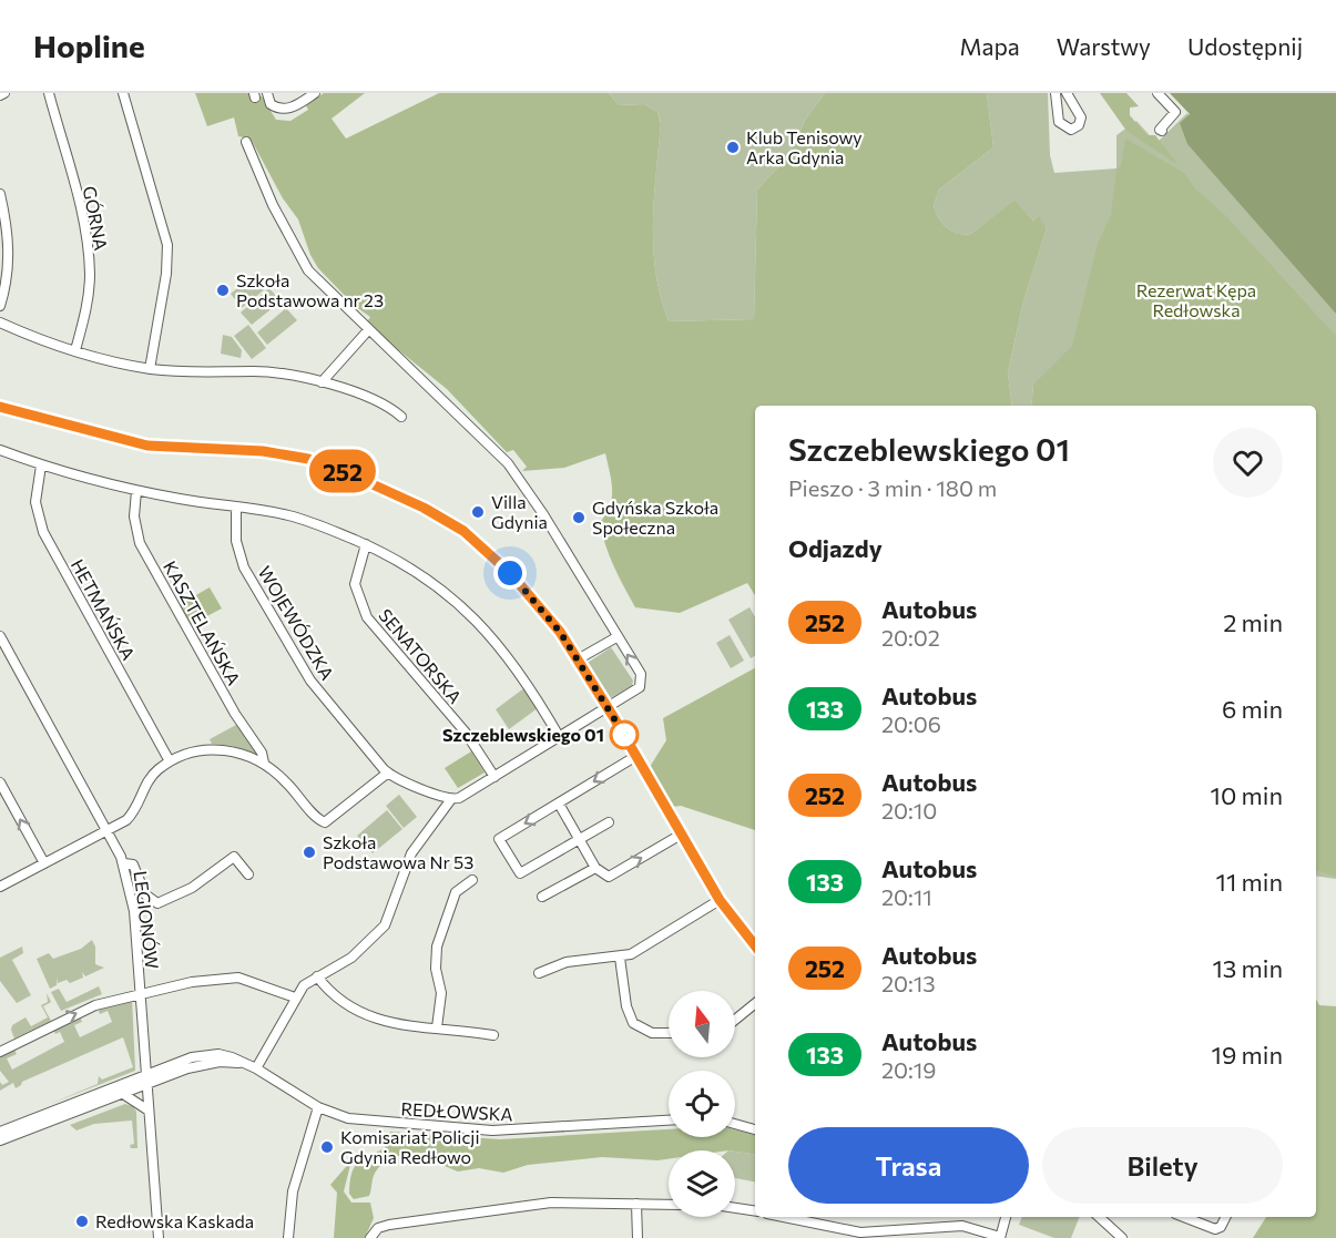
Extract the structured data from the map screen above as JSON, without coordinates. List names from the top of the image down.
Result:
{
  "streets": {
    "street": [
      "GÓRNA",
      "HETMAŃSKA",
      "KASZTELAŃSKA",
      "WOJEWÓDZKA",
      "SENATORSKA",
      "LEGIONÓW",
      "REDŁOWSKA"
    ]
  },
  "crossings": [
    ["LEGIONÓW", "REDŁOWSKA"]
  ],
  "parks": ["Rezerwat Kępa Redłowska"],
  "places": [
    "Klub Tenisowy Arka Gdynia",
    "Szkoła Podstawowa nr 23",
    "Villa Gdynia",
    "Gdyńska Szkoła Społeczna",
    "Szczeblewskiego 01",
    "Szkoła Podstawowa Nr 53",
    "Komisariat Policji Gdynia Redłowo",
    "Redłowska Kaskada"
  ],
  "lines": ["bus line 252"],
  "north": "top",
  "page": {
    "header": "Hopline",
    "nav": ["Mapa", "Warstwy", "Udostępnij"],
    "on_map": "252",
    "heading": [
      ["Szczeblewskiego 01", "Pieszo · 3 min · 180 m"],
      "Odjazdy"
    ],
    "list": [
      {
        "mark": "252",
        "name": "Autobus",
        "note": "20:02",
        "value": "2 min"
      },
      {
        "mark": "133",
        "name": "Autobus",
        "note": "20:06",
        "value": "6 min"
      },
      {
        "mark": "252",
        "name": "Autobus",
        "note": "20:10",
        "value": "10 min"
      },
      {
        "mark": "133",
        "name": "Autobus",
        "note": "20:11",
        "value": "11 min"
      },
      {
        "mark": "252",
        "name": "Autobus",
        "note": "20:13",
        "value": "13 min"
      },
      {
        "mark": "133",
        "name": "Autobus",
        "note": "20:19",
        "value": "19 min"
      }
    ],
    "buttons": ["Trasa", "Bilety"]
  }
}
